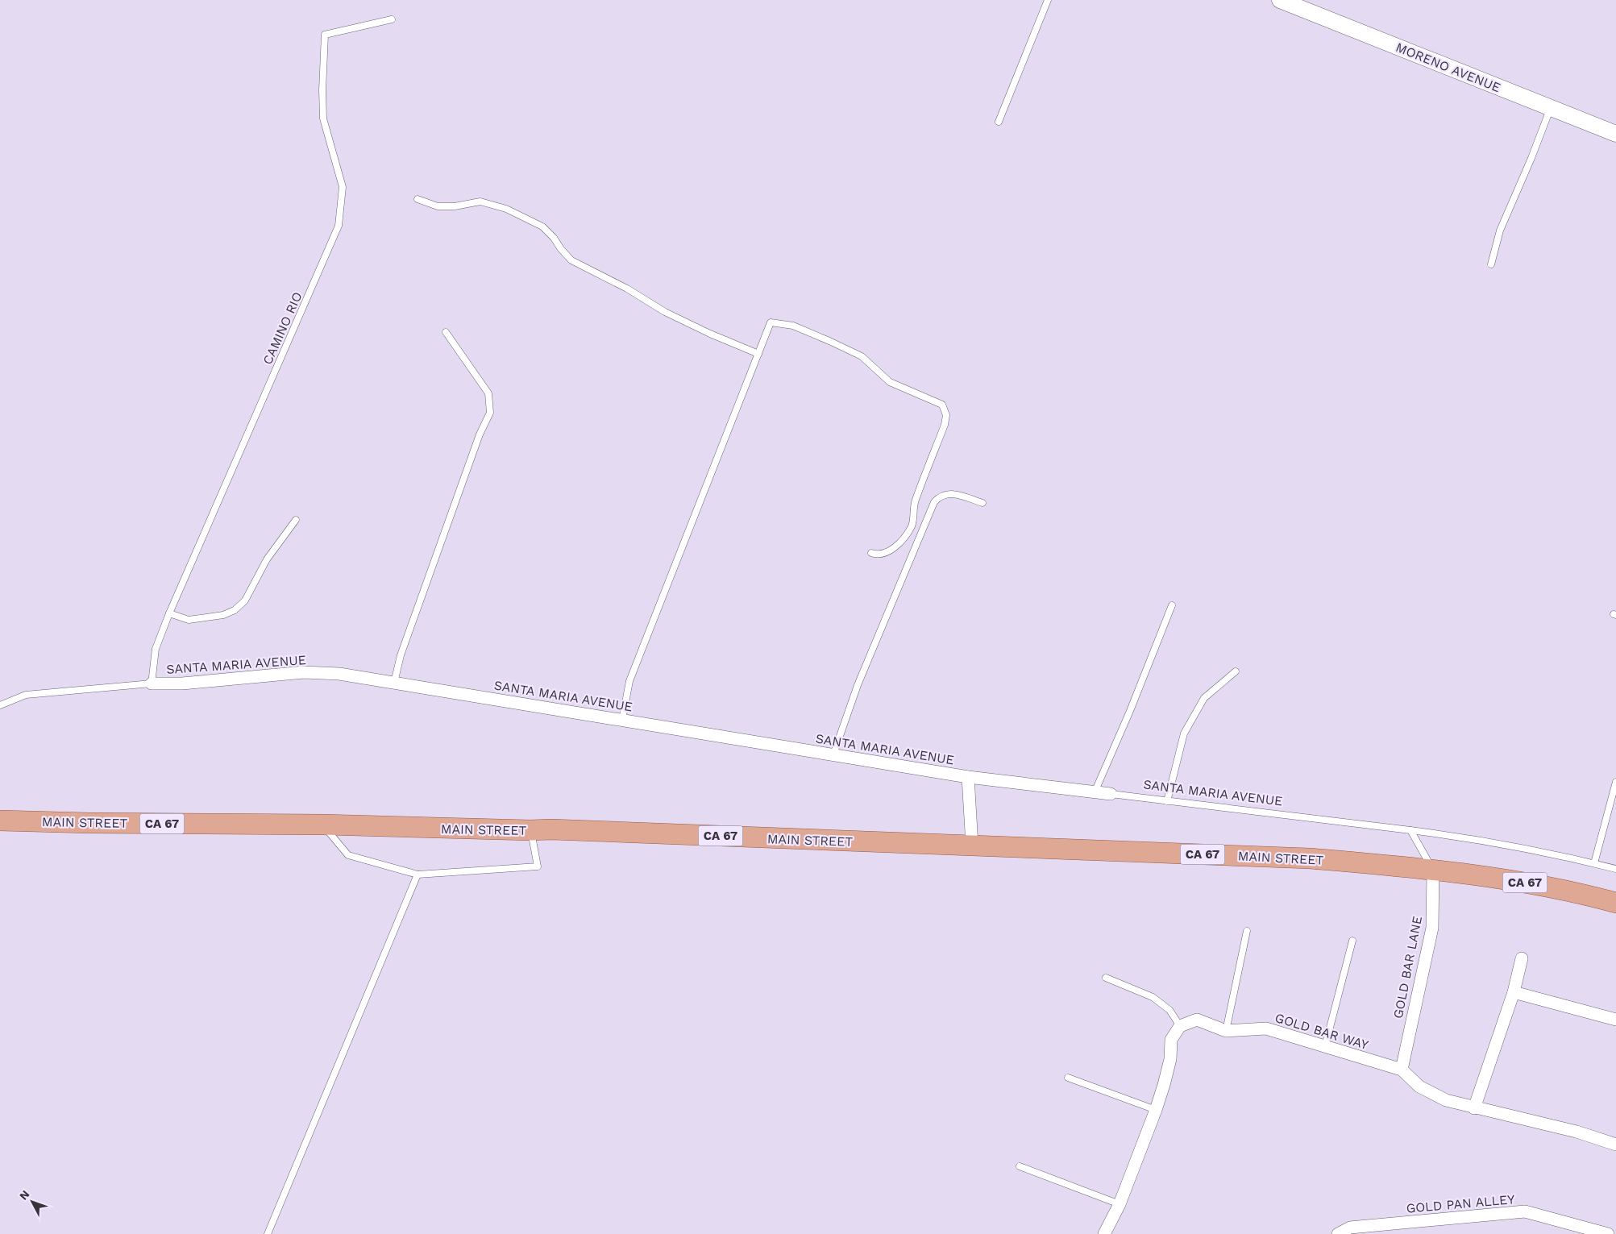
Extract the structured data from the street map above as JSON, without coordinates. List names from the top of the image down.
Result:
{
  "streets": {
    "main road": ["MAIN STREET", "CA 67"],
    "street": [
      "MORENO AVENUE",
      "SANTA MARIA AVENUE",
      "GOLD BAR LANE",
      "GOLD BAR WAY",
      "GOLD PAN ALLEY"
    ],
    "lane": ["CAMINO RIO"]
  },
  "crossings": [
    ["CAMINO RIO", "SANTA MARIA AVENUE"],
    ["SANTA MARIA AVENUE", "MAIN STREET"],
    ["MAIN STREET", "GOLD BAR LANE"],
    ["GOLD BAR LANE", "GOLD BAR WAY"]
  ],
  "north": "top left"
}
